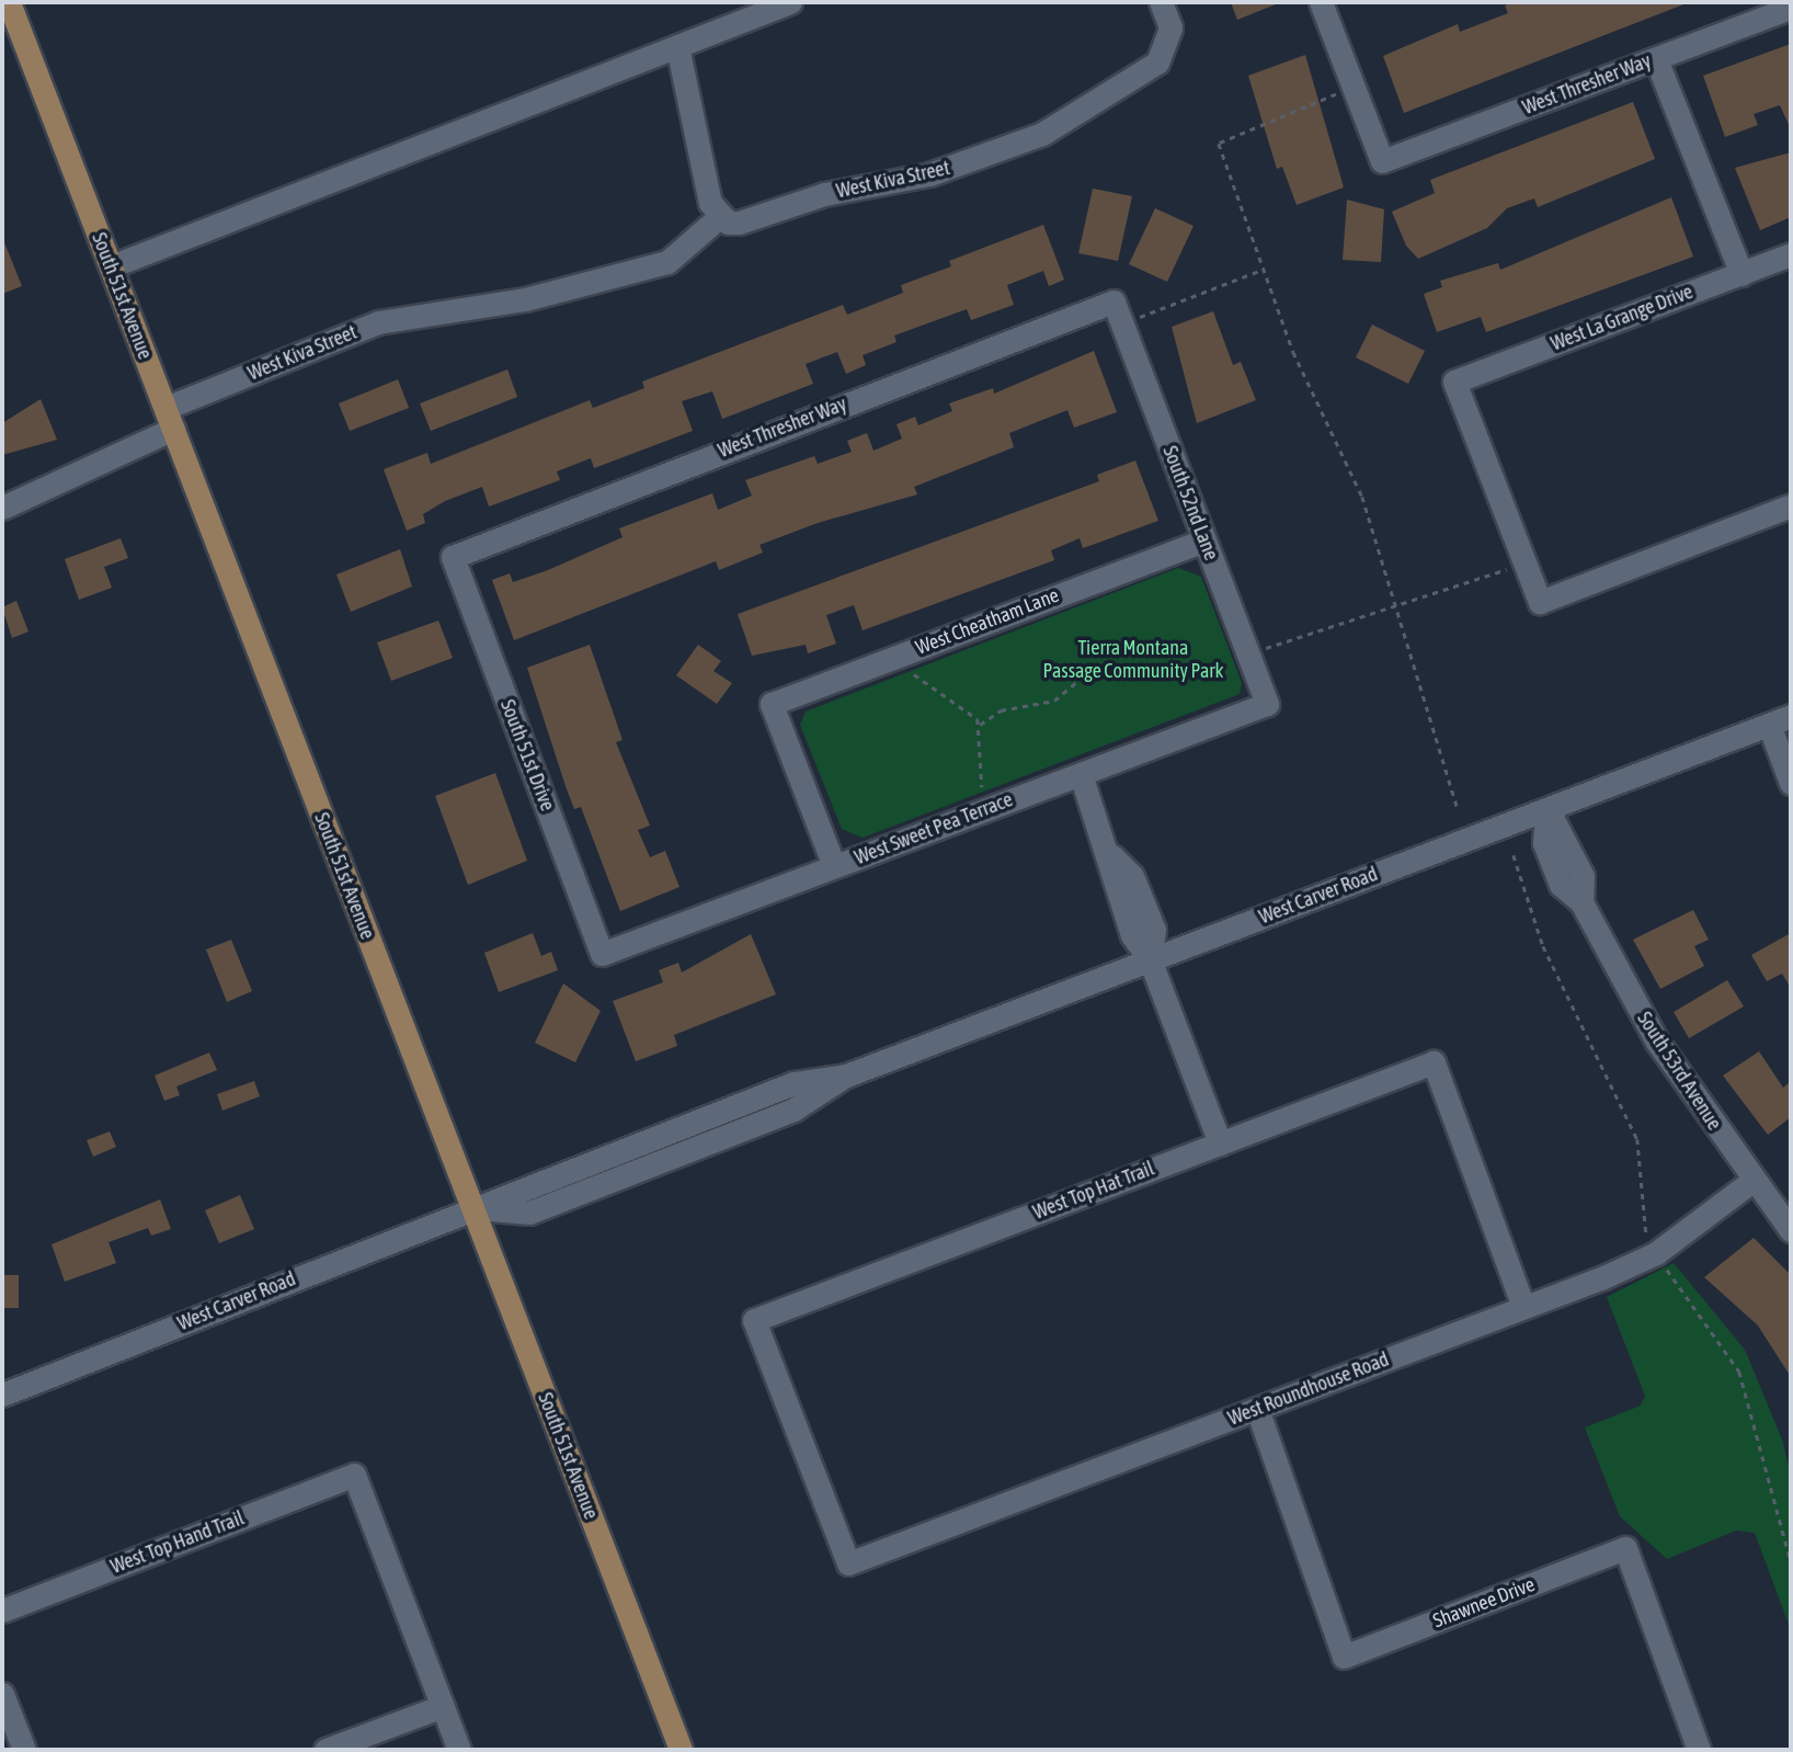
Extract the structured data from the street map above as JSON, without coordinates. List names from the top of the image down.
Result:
{
  "streets": {
    "main road": ["South 51st Avenue"],
    "street": [
      "West Thresher Way",
      "West Kiva Street",
      "West La Grange Drive",
      "South 52nd Lane",
      "West Cheatham Lane",
      "South 51st Drive",
      "West Sweet Pea Terrace",
      "West Carver Road",
      "South 53rd Avenue",
      "West Top Hat Trail",
      "West Roundhouse Road",
      "West Top Hand Trail",
      "Shawnee Drive"
    ]
  },
  "crossings": [
    ["West Thresher Way", "South 52nd Lane"],
    ["West Thresher Way", "South 51st Drive"],
    ["West Kiva Street", "South 51st Avenue"],
    ["South 51st Avenue", "West Carver Road"],
    ["South 52nd Lane", "West Cheatham Lane"],
    ["South 52nd Lane", "West Sweet Pea Terrace"],
    ["West Cheatham Lane", "West Sweet Pea Terrace"],
    ["South 51st Drive", "West Sweet Pea Terrace"],
    ["West Carver Road", "South 53rd Avenue"],
    ["South 53rd Avenue", "West Roundhouse Road"],
    ["West Top Hat Trail", "West Roundhouse Road"],
    ["West Roundhouse Road", "Shawnee Drive"]
  ],
  "parks": ["Tierra Montana Passage Community Park"]
}
